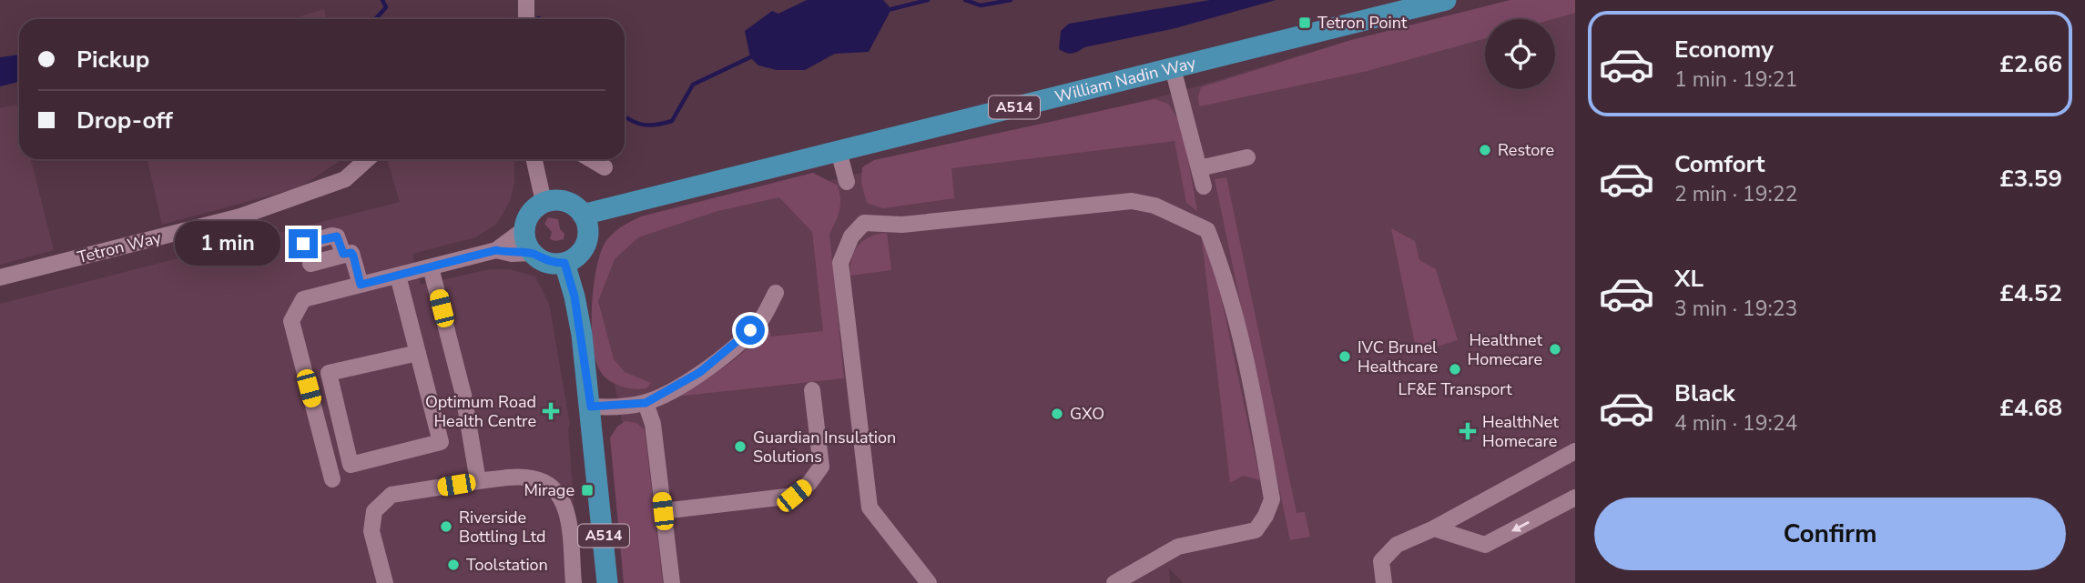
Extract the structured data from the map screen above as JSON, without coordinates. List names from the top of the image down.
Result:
{
  "streets": {
    "main road": ["William Nadin Way", "A514"],
    "street": ["Tetron Way"]
  },
  "crossings": [
    ["William Nadin Way", "A514"]
  ],
  "places": {
    "transit": ["Tetron Point", "Mirage"],
    "other": [
      "Restore",
      "Healthnet Homecare",
      "IVC Brunel Healthcare",
      "LF&E Transport",
      "GXO",
      "Guardian Insulation Solutions",
      "Riverside Bottling Ltd",
      "Toolstation"
    ],
    "health": ["Optimum Road Health Centre", "HealthNet Homecare"]
  },
  "page": {
    "list": [
      {
        "name": "Economy",
        "note": "1 min · 19:21",
        "value": "£2.66"
      },
      {
        "name": "Comfort",
        "note": "2 min · 19:22",
        "value": "£3.59"
      },
      {
        "name": "XL",
        "note": "3 min · 19:23",
        "value": "£4.52"
      },
      {
        "name": "Black",
        "note": "4 min · 19:24",
        "value": "£4.68"
      }
    ],
    "banner": ["Pickup", "Drop-off"],
    "bubble": "1 min",
    "buttons": "Confirm"
  }
}
